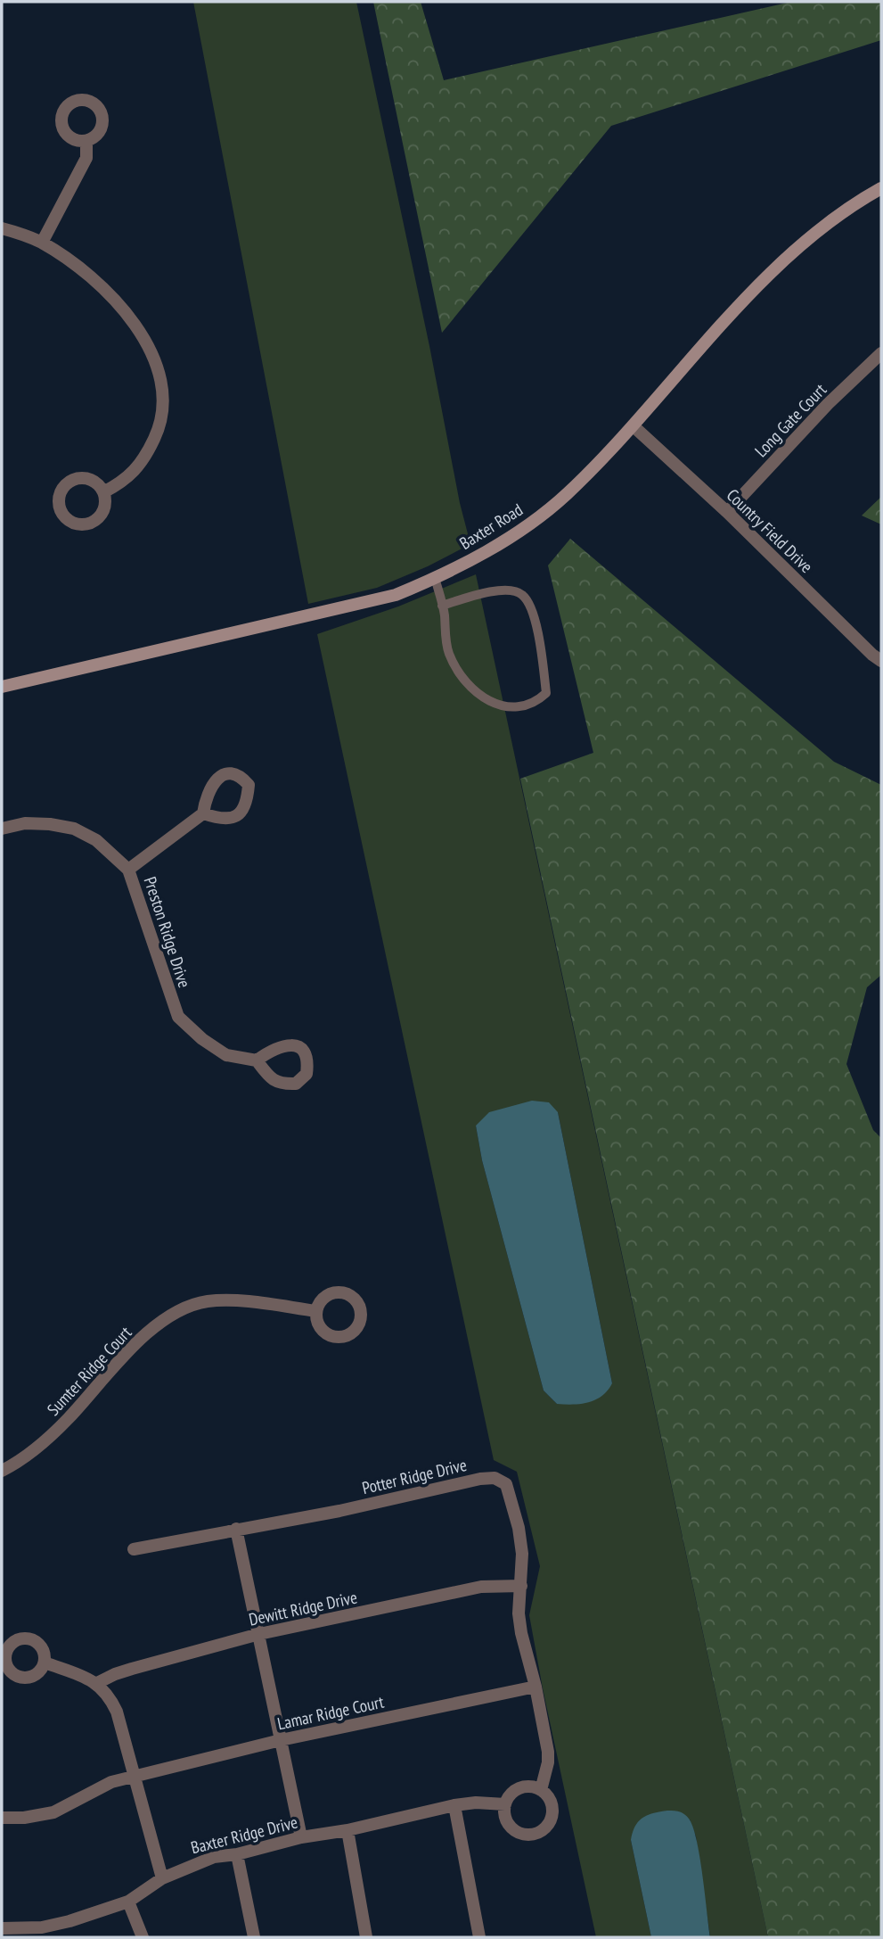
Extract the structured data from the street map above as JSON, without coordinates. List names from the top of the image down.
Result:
{
  "streets": {
    "main road": ["Baxter Road"],
    "street": [
      "Long Gate Court",
      "Country Field Drive",
      "Preston Ridge Drive",
      "Sumter Ridge Court",
      "Potter Ridge Drive",
      "Dewitt Ridge Drive",
      "Lamar Ridge Court",
      "Baxter Ridge Drive"
    ]
  },
  "crossings": [
    ["Long Gate Court", "Country Field Drive"],
    ["Baxter Road", "Country Field Drive"],
    ["Potter Ridge Drive", "Dewitt Ridge Drive"],
    ["Potter Ridge Drive", "Lamar Ridge Court"],
    ["Potter Ridge Drive", "Baxter Ridge Drive"]
  ]
}
